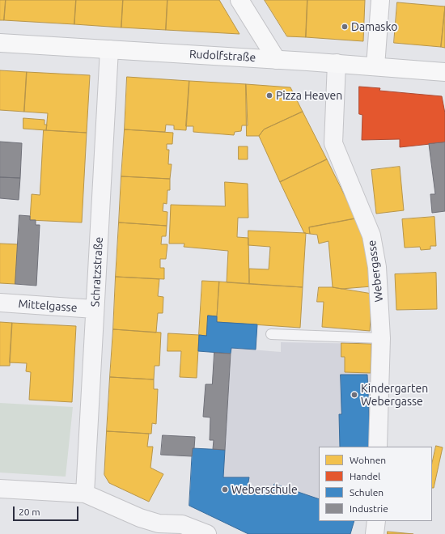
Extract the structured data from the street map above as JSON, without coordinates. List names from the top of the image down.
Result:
{
  "streets": {
    "main road": ["Rudolfstraße"],
    "street": ["Webergasse", "Schratzstraße", "Mittelgasse"]
  },
  "crossings": [
    ["Rudolfstraße", "Webergasse"],
    ["Rudolfstraße", "Schratzstraße"],
    ["Schratzstraße", "Mittelgasse"]
  ],
  "places": [
    "Damasko",
    "Pizza Heaven",
    "Kindergarten Webergasse",
    "Weberschule"
  ],
  "legend": [
    "Wohnen",
    "Handel",
    "Schulen",
    "Industrie"
  ],
  "scale_bar": "20 m"
}
